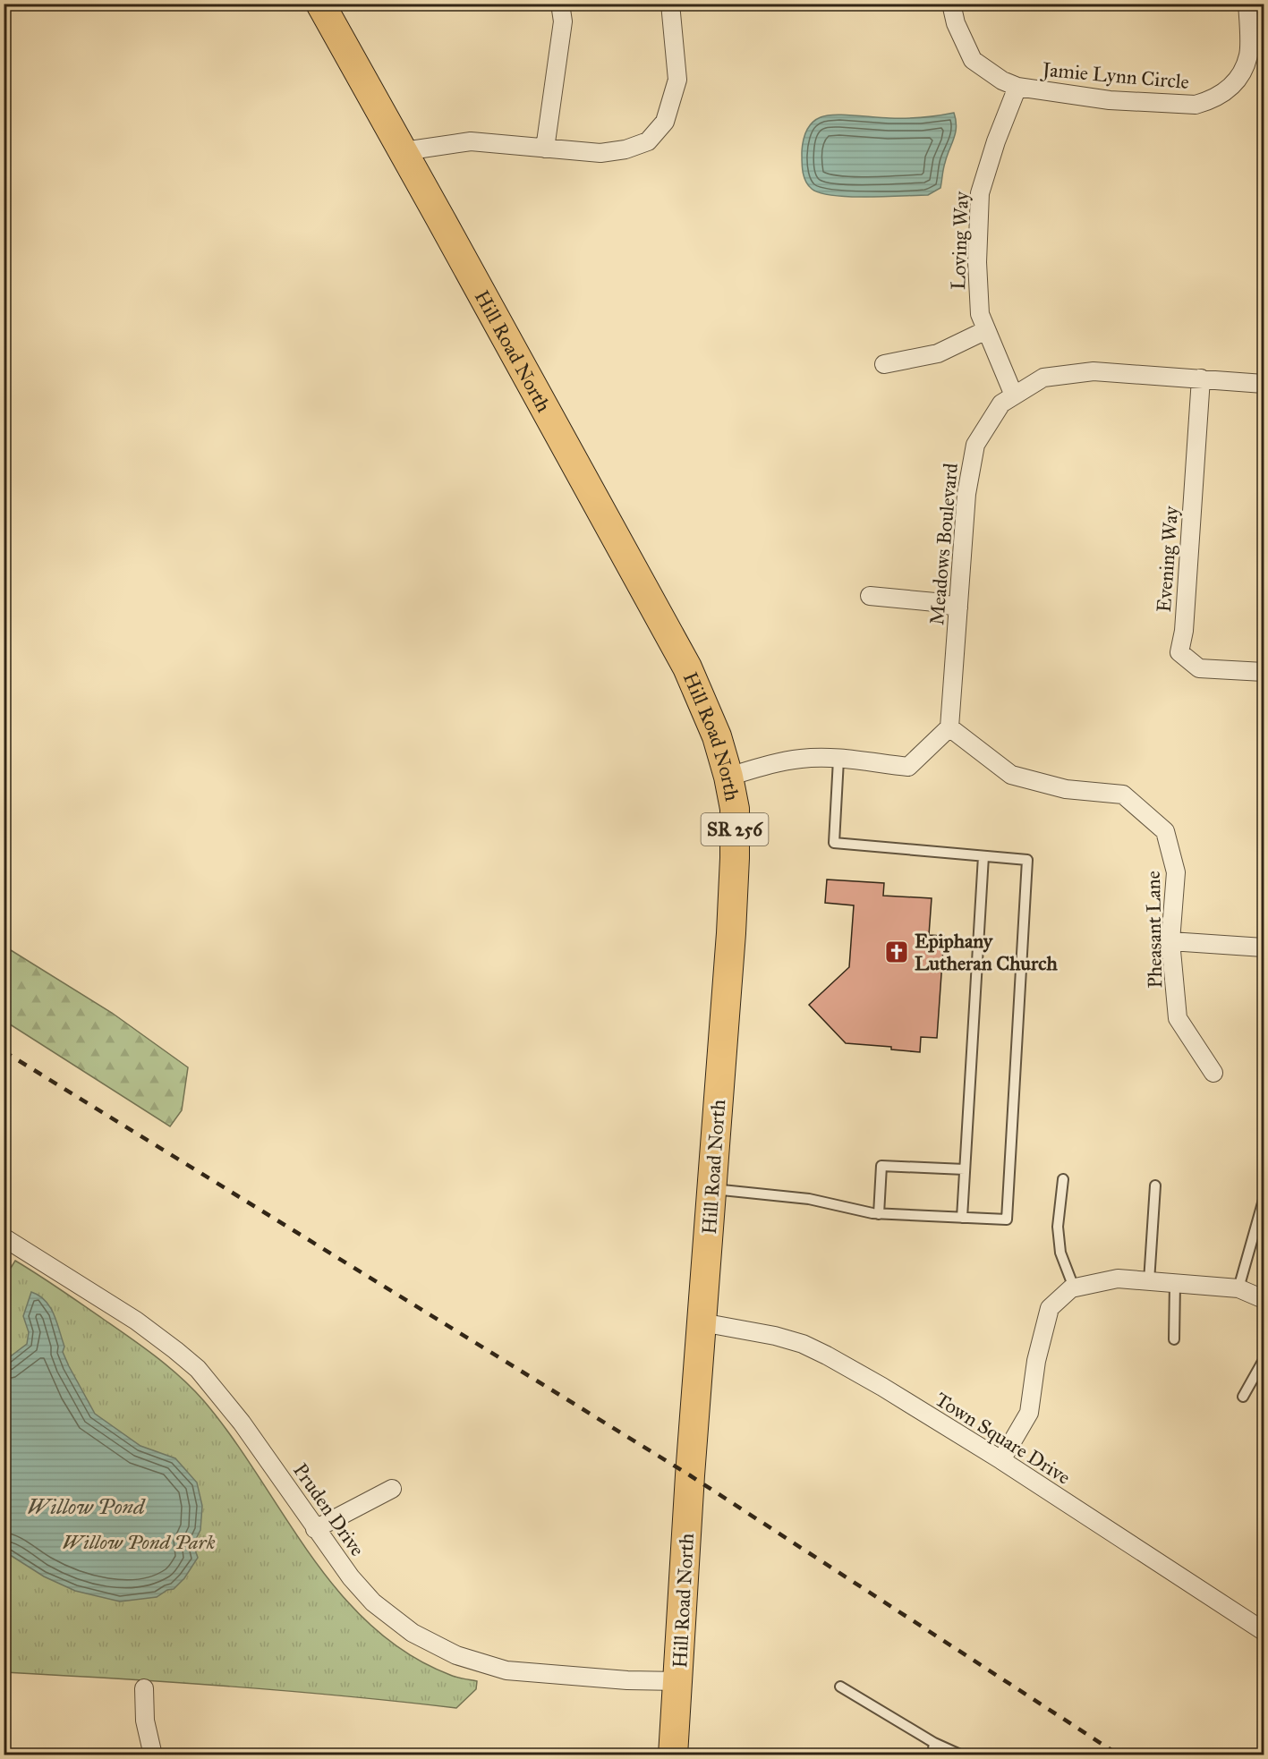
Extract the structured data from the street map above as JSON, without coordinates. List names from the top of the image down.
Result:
{
  "streets": {
    "main road": ["Hill Road North", "SR 256"],
    "street": [
      "Jamie Lynn Circle",
      "Loving Way",
      "Meadows Boulevard",
      "Evening Way",
      "Pheasant Lane",
      "Town Square Drive",
      "Pruden Drive"
    ]
  },
  "crossings": [
    ["Jamie Lynn Circle", "Loving Way"],
    ["Loving Way", "Meadows Boulevard"],
    ["Hill Road North", "Town Square Drive"],
    ["Hill Road North", "Pruden Drive"],
    ["Meadows Boulevard", "Evening Way"],
    ["Meadows Boulevard", "Pheasant Lane"]
  ],
  "water": ["Willow Pond"],
  "parks": ["Willow Pond Park"],
  "places": {
    "church": ["Epiphany Lutheran Church"]
  }
}
